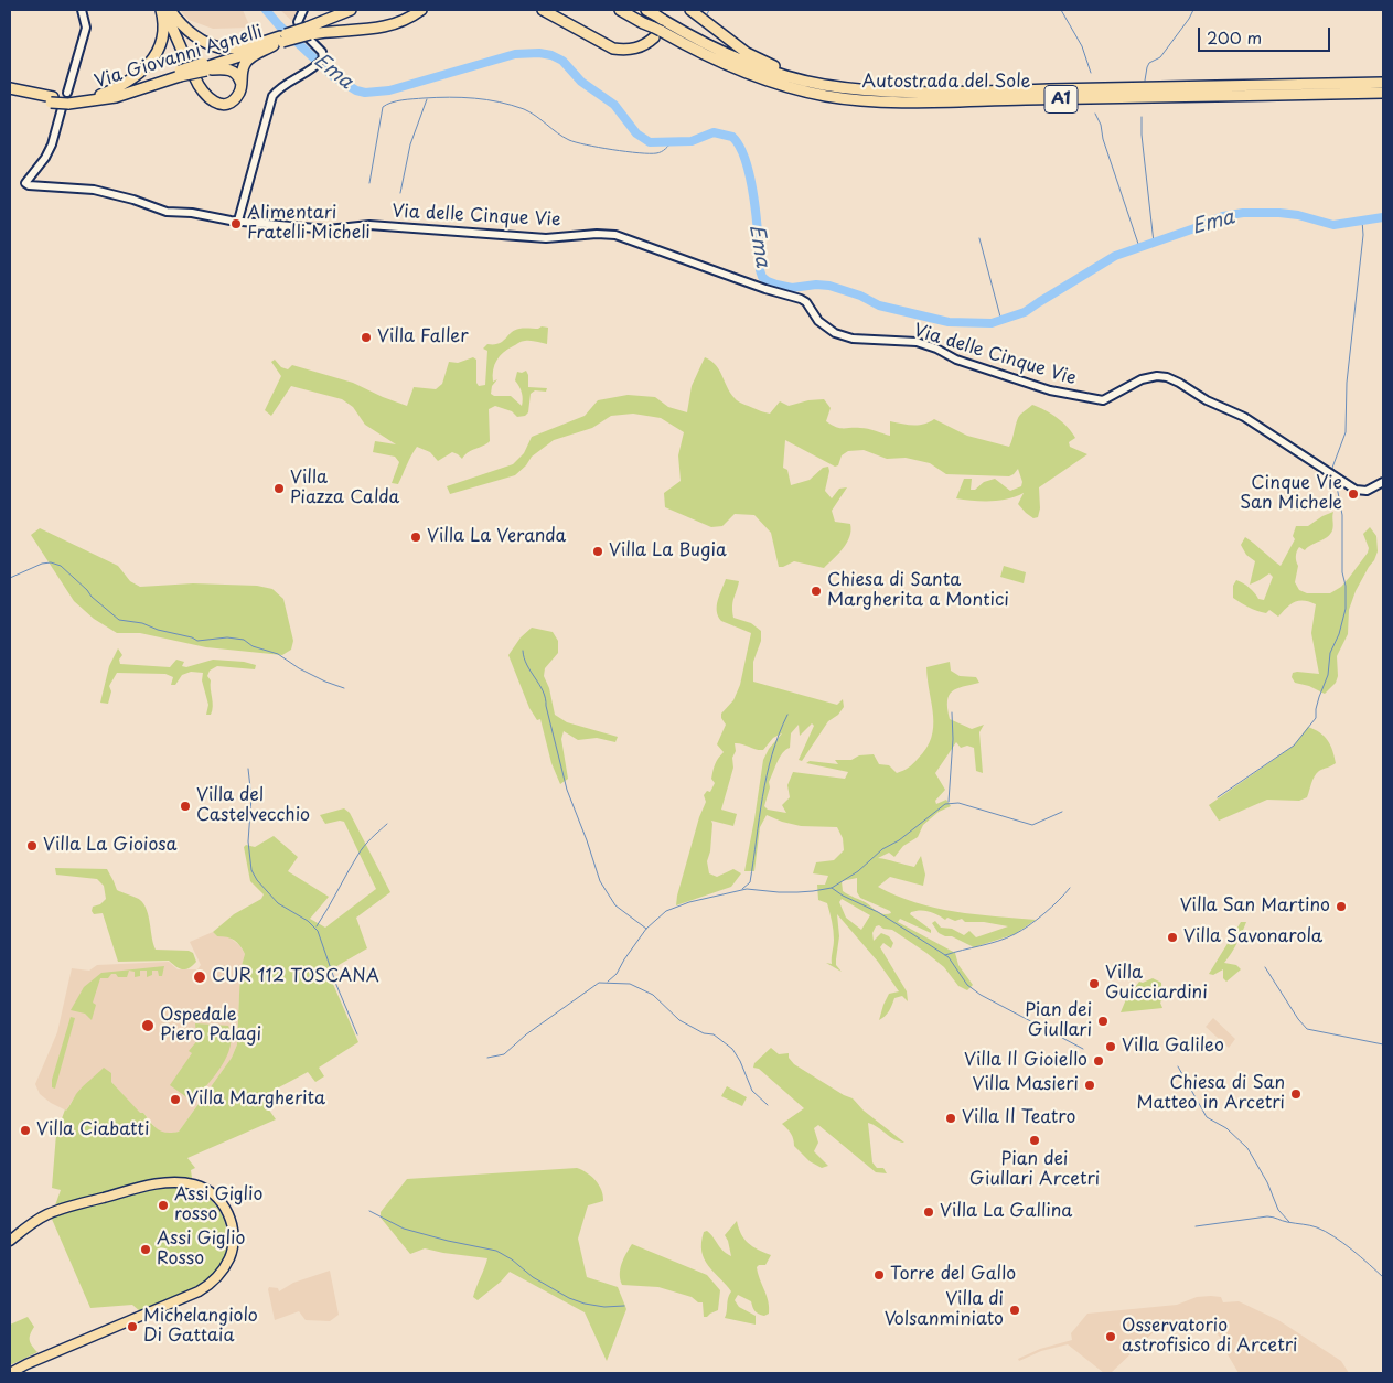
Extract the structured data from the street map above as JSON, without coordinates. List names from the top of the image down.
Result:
{
  "streets": {
    "highway": ["Via Giovanni Agnelli", "Autostrada del Sole", "A1"],
    "street": ["Via delle Cinque Vie"]
  },
  "crossings": [
    ["Via Giovanni Agnelli", "Via delle Cinque Vie"]
  ],
  "water": ["Ema"],
  "places": [
    "Alimentari Fratelli Micheli",
    "Villa Faller",
    "Villa Piazza Calda",
    "Cinque Vie San Michele",
    "Villa La Veranda",
    "Villa La Bugia",
    "Chiesa di Santa Margherita a Montici",
    "Villa del Castelvecchio",
    "Villa La Gioiosa",
    "Villa San Martino",
    "Villa Savonarola",
    "CUR 112 TOSCANA",
    "Villa Guicciardini",
    "Pian dei Giullari",
    "Ospedale Piero Palagi",
    "Villa Galileo",
    "Villa Il Gioiello",
    "Villa Masieri",
    "Chiesa di San Matteo in Arcetri",
    "Villa Margherita",
    "Villa Il Teatro",
    "Villa Ciabatti",
    "Pian dei Giullari Arcetri",
    "Assi Giglio rosso",
    "Villa La Gallina",
    "Assi Giglio Rosso",
    "Torre del Gallo",
    "Villa di Volsanminiato",
    "Michelangiolo Di Gattaia",
    "Osservatorio astrofisico di Arcetri"
  ],
  "scale_bar": "200 m"
}
